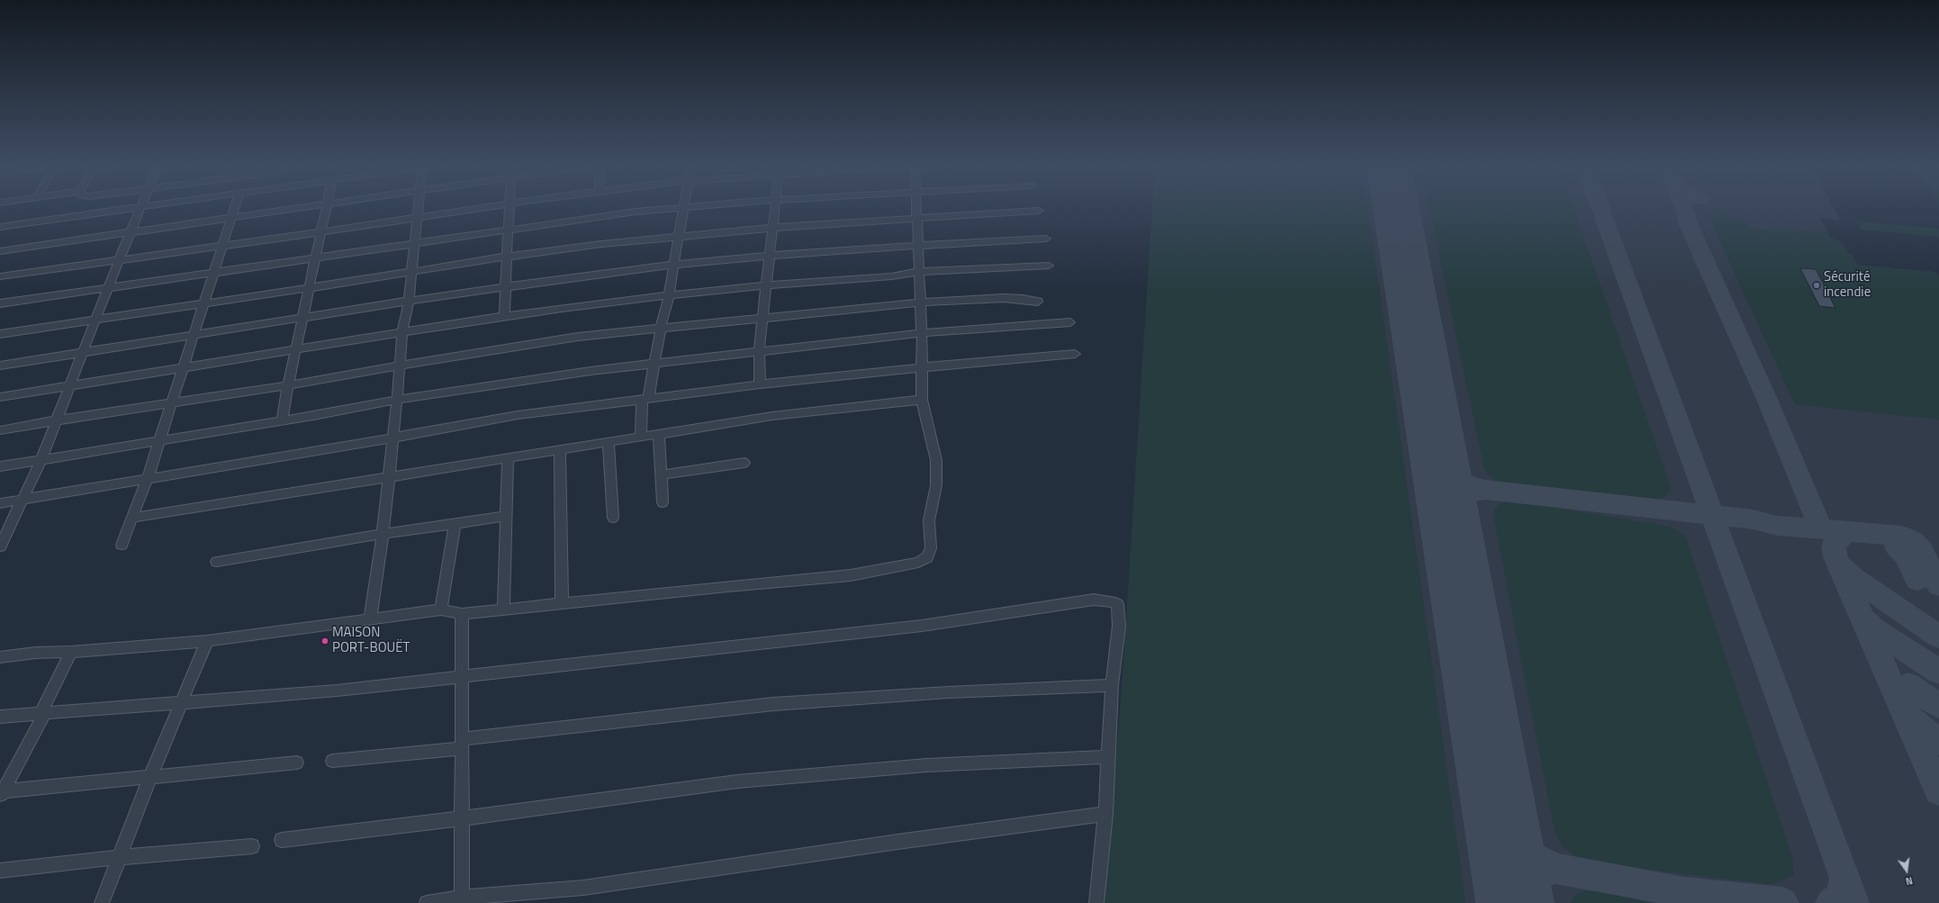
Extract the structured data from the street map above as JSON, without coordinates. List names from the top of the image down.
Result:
{
  "places": ["Sécurité incendie", "MAISON PORT-BOUËT"],
  "north": "bottom"
}
